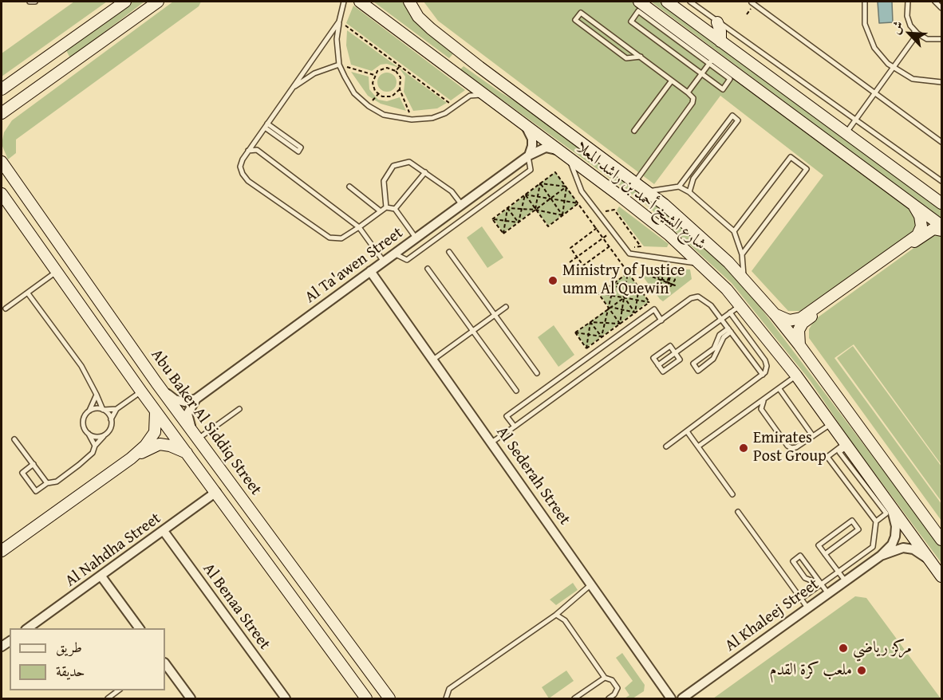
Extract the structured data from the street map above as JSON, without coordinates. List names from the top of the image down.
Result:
{
  "streets": {
    "street": [
      "شارع الشيخ أحمد بن راشد المعلا",
      "Al Ta'awen Street",
      "Abu Baker Al Siddiq Street",
      "Al Sederah Street",
      "Al Nahdha Street",
      "Al Benaa Street",
      "Al Khaleej Street"
    ]
  },
  "crossings": [
    ["شارع الشيخ أحمد بن راشد المعلا", "Al Ta'awen Street"],
    ["شارع الشيخ أحمد بن راشد المعلا", "Al Khaleej Street"],
    ["Al Ta'awen Street", "Al Sederah Street"],
    ["Abu Baker Al Siddiq Street", "Al Nahdha Street"],
    ["Al Nahdha Street", "Al Benaa Street"]
  ],
  "places": [
    "Ministry of Justice umm Al Quewin",
    "Emirates Post Group",
    "مركز رياضي",
    "ملعب كرة القدم"
  ],
  "legend": ["طريق", "حديقة"],
  "north": "top left"
}
